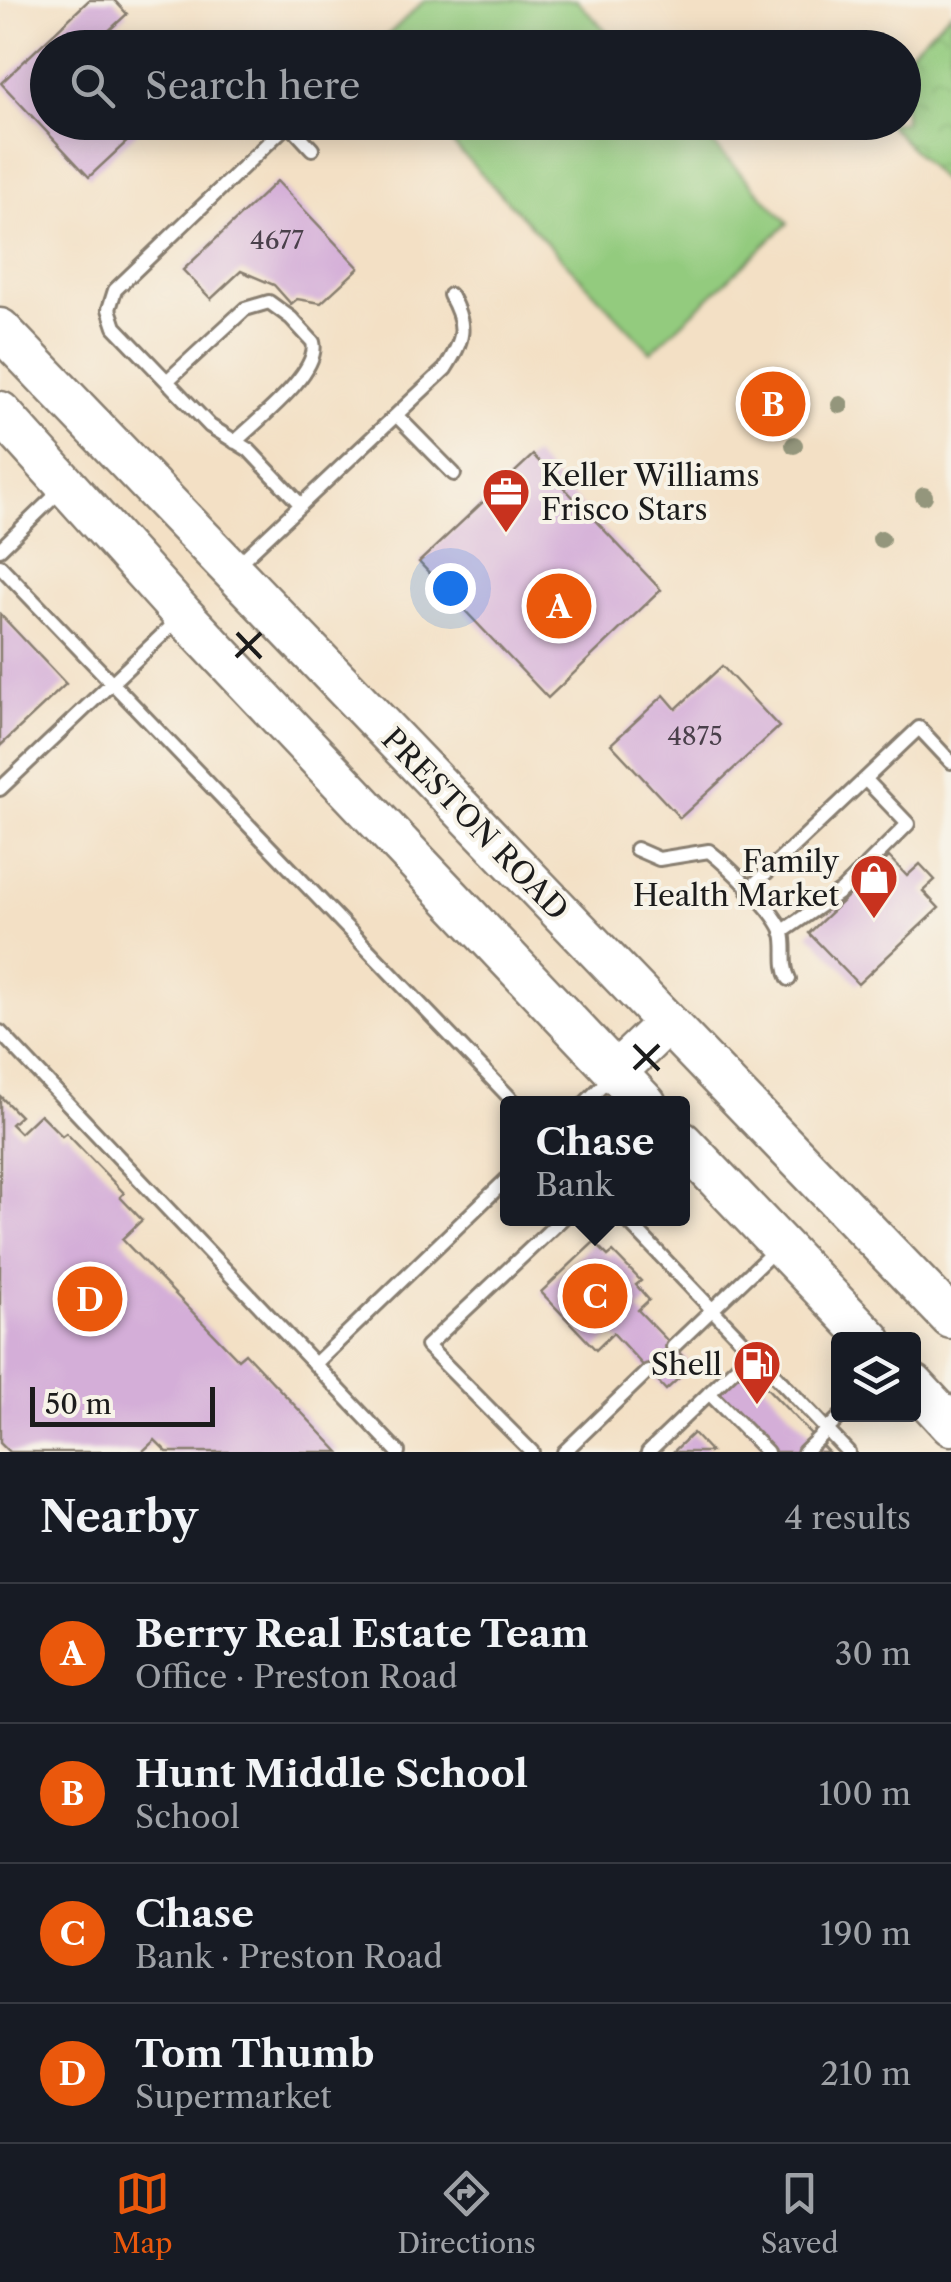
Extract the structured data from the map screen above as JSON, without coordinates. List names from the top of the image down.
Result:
{
  "streets": {
    "main road": ["PRESTON ROAD"]
  },
  "places": {
    "office": ["Keller Williams Frisco Stars"],
    "shop": ["Family Health Market"],
    "fuel station": ["Shell"]
  },
  "house_numbers": ["4677", "4875"],
  "scale_bar": "50 m",
  "page": {
    "search": "Search here",
    "pins": [
      "B",
      "A",
      "C",
      "D"
    ],
    "popup": ["Chase", "Bank"],
    "scale": "50 m",
    "heading": ["Nearby", "4 results"],
    "list": [
      {
        "mark": "A",
        "name": "Berry Real Estate Team",
        "note": "Office · Preston Road",
        "value": "30 m"
      },
      {
        "mark": "B",
        "name": "Hunt Middle School",
        "note": "School",
        "value": "100 m"
      },
      {
        "mark": "C",
        "name": "Chase",
        "note": "Bank · Preston Road",
        "value": "190 m"
      },
      {
        "mark": "D",
        "name": "Tom Thumb",
        "note": "Supermarket",
        "value": "210 m"
      }
    ],
    "nav": ["Map", "Directions", "Saved"]
  }
}
